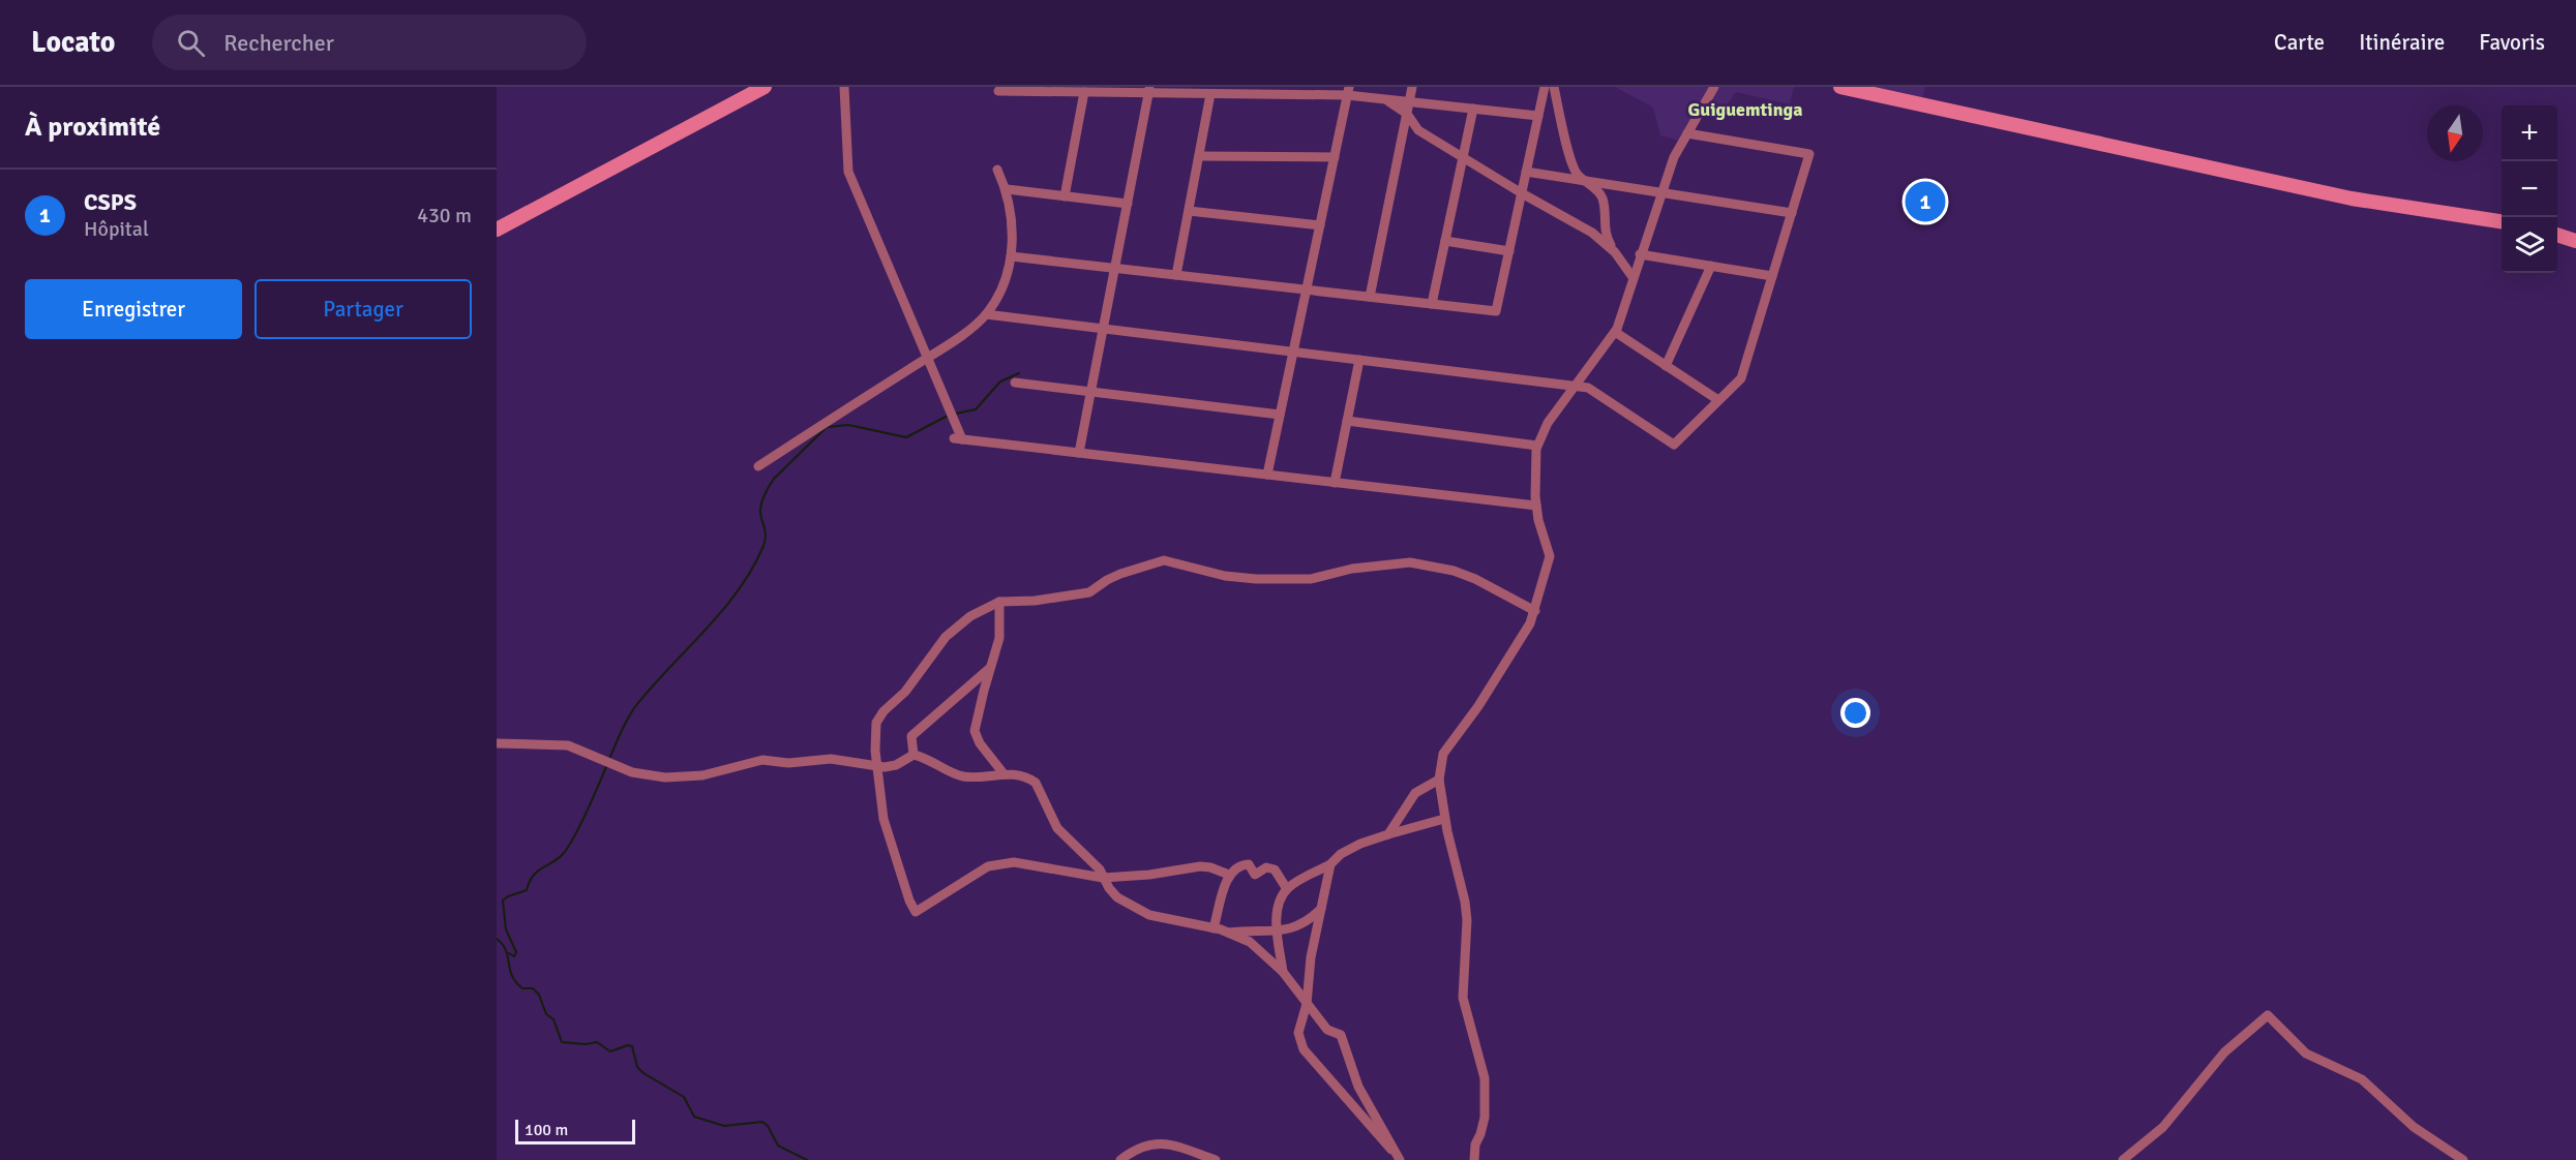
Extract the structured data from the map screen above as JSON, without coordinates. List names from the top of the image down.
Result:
{
  "districts": ["Guiguemtinga"],
  "scale_bar": "100 m",
  "north": "bottom",
  "page": {
    "header": "Locato",
    "search": "Rechercher",
    "nav": ["Carte", "Itinéraire", "Favoris"],
    "heading": "À proximité",
    "map_buttons": ["+", "−"],
    "list": [
      {
        "mark": "1",
        "name": "CSPS",
        "note": "Hôpital",
        "value": "430 m"
      }
    ],
    "pins": "1",
    "buttons": ["Enregistrer", "Partager"],
    "scale": "100 m"
  }
}
